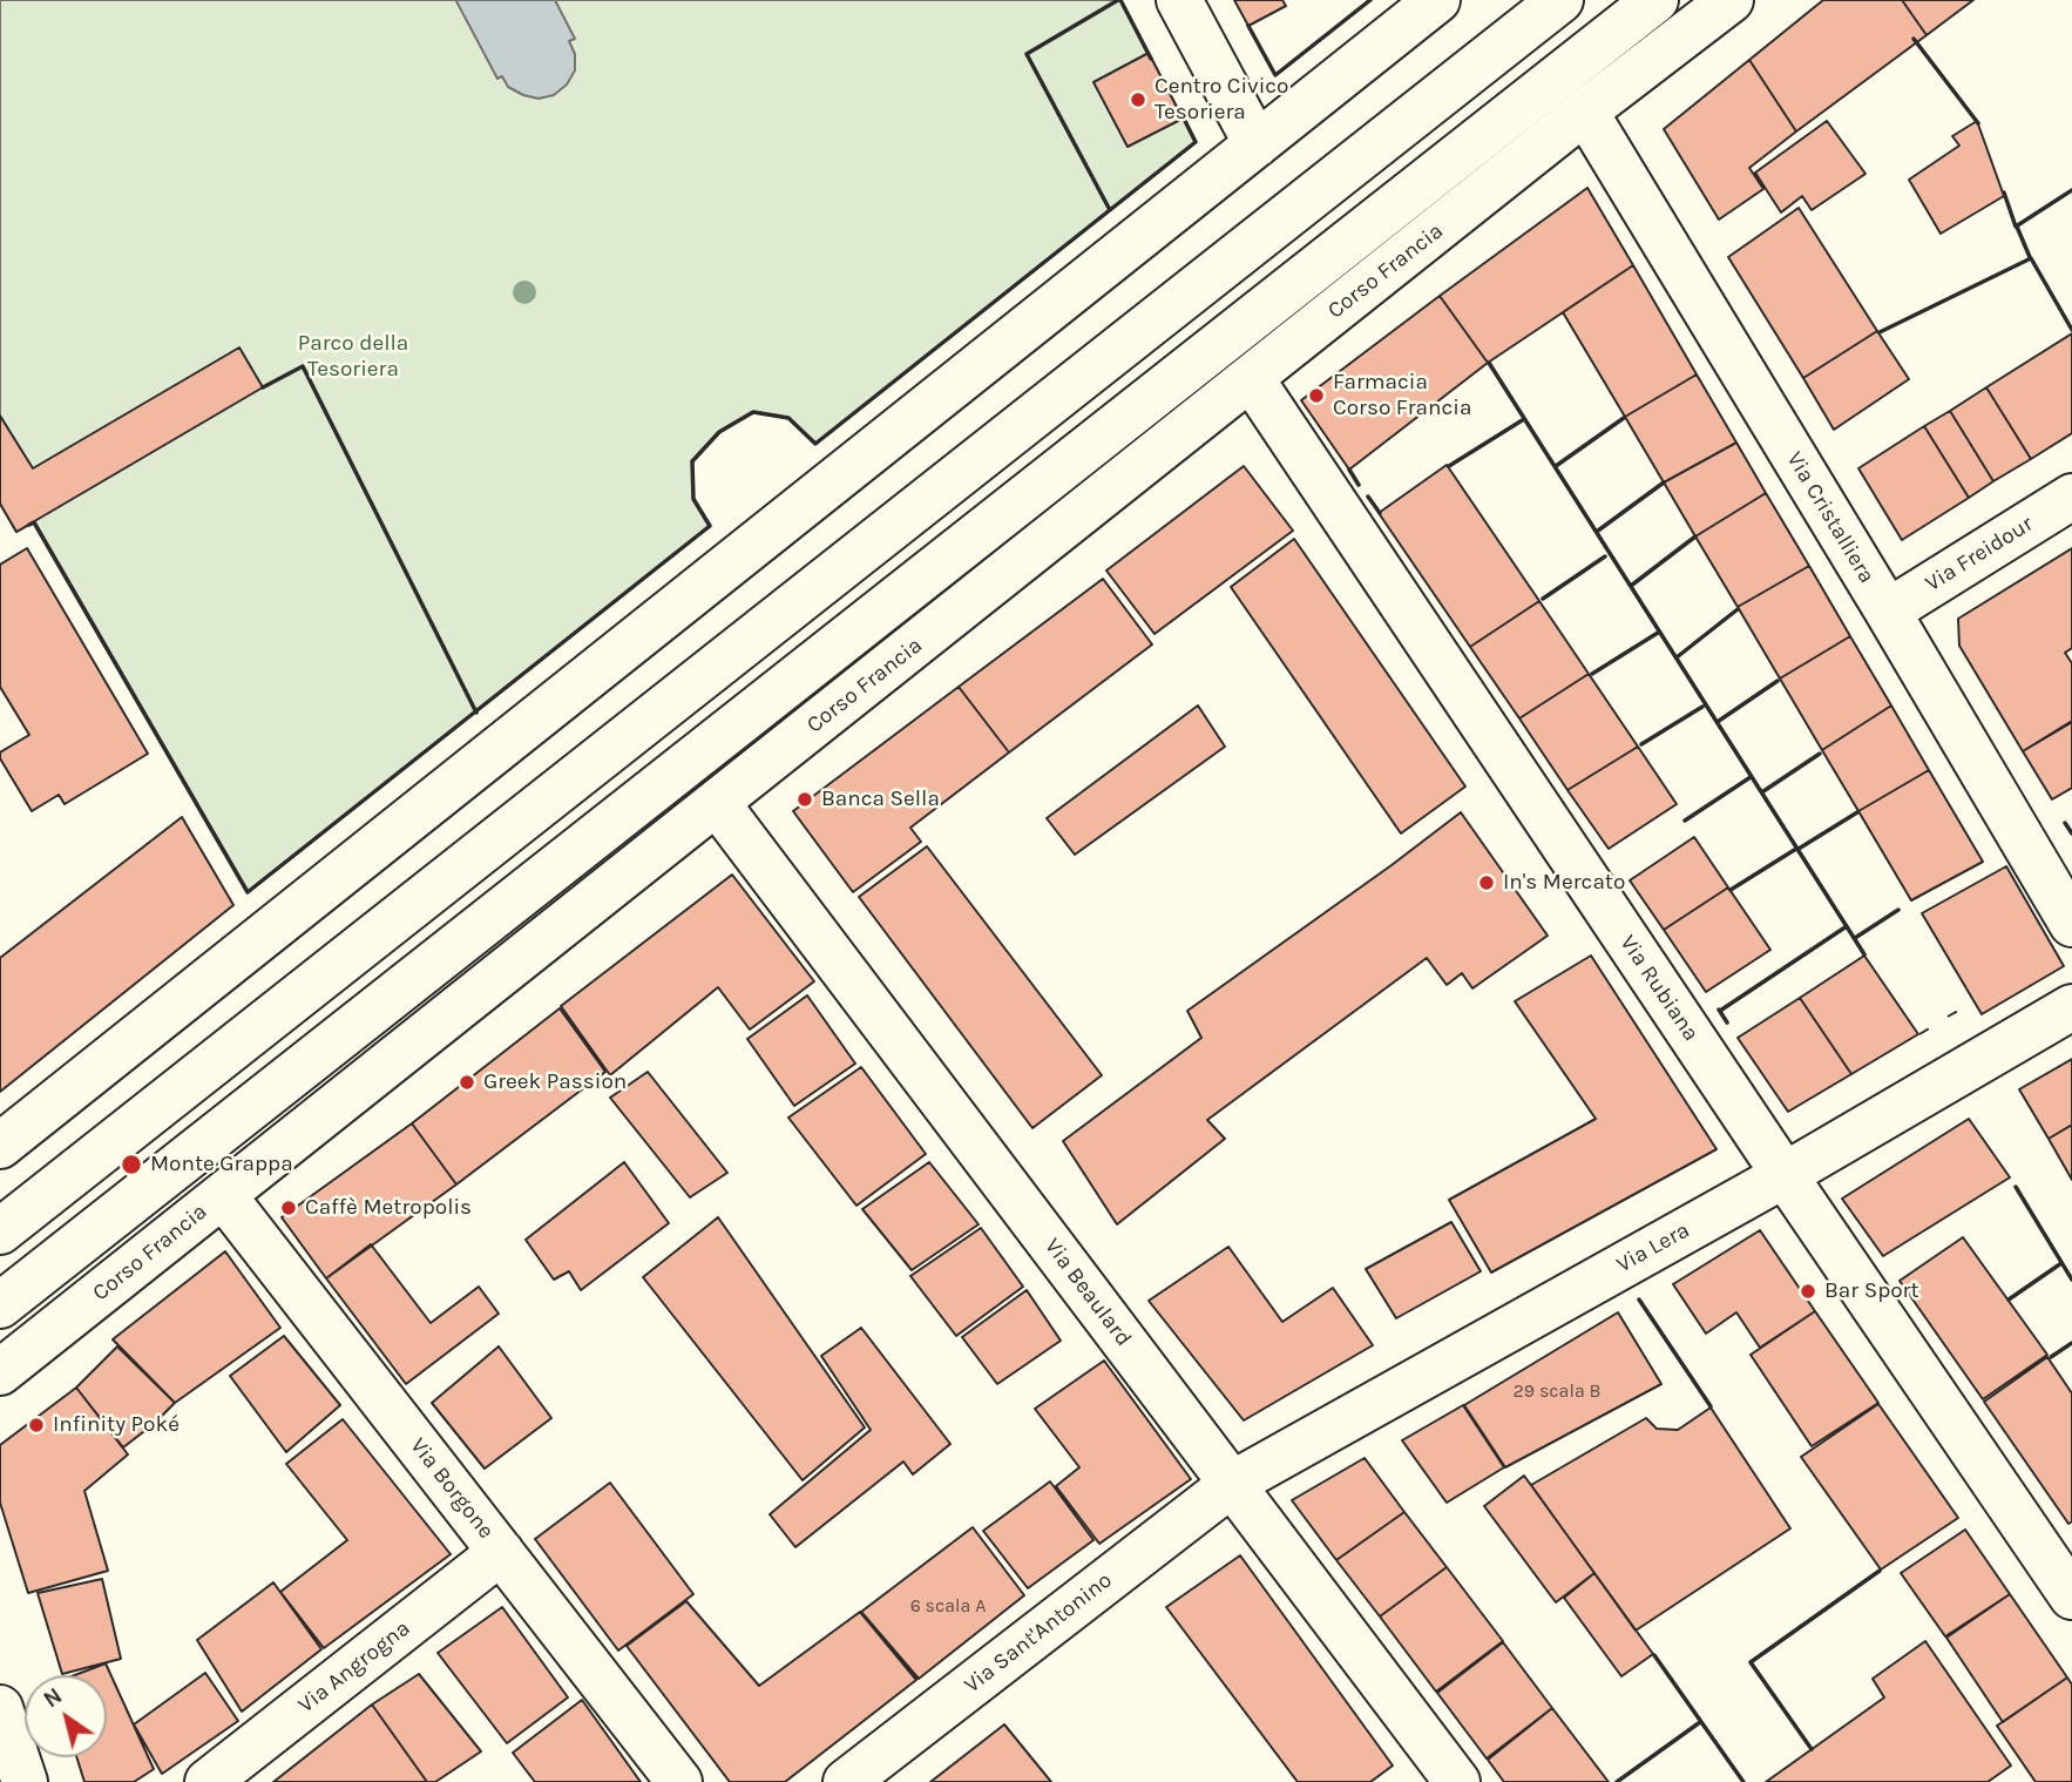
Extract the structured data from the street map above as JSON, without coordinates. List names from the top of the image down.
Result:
{
  "streets": {
    "street": [
      "Corso Francia",
      "Via Cristalliera",
      "Via Freidour",
      "Via Rubiana",
      "Via Lera",
      "Via Beaulard",
      "Via Borgone",
      "Via Sant'Antonino",
      "Via Angrogna"
    ]
  },
  "crossings": [
    ["Corso Francia", "Via Cristalliera"],
    ["Corso Francia", "Via Rubiana"],
    ["Corso Francia", "Via Beaulard"],
    ["Corso Francia", "Via Borgone"],
    ["Via Cristalliera", "Via Freidour"],
    ["Via Rubiana", "Via Lera"],
    ["Via Lera", "Via Beaulard"],
    ["Via Lera", "Via Sant'Antonino"],
    ["Via Beaulard", "Via Sant'Antonino"],
    ["Via Borgone", "Via Angrogna"]
  ],
  "parks": ["Parco della Tesoriera"],
  "places": [
    "Centro Civico Tesoriera",
    "Farmacia Corso Francia",
    "Banca Sella",
    "In's Mercato",
    "Greek Passion",
    "Monte Grappa",
    "Caffè Metropolis",
    "Bar Sport",
    "Infinity Poké"
  ],
  "house_numbers": ["29 scala B", "6 scala A"],
  "north": "top left"
}
